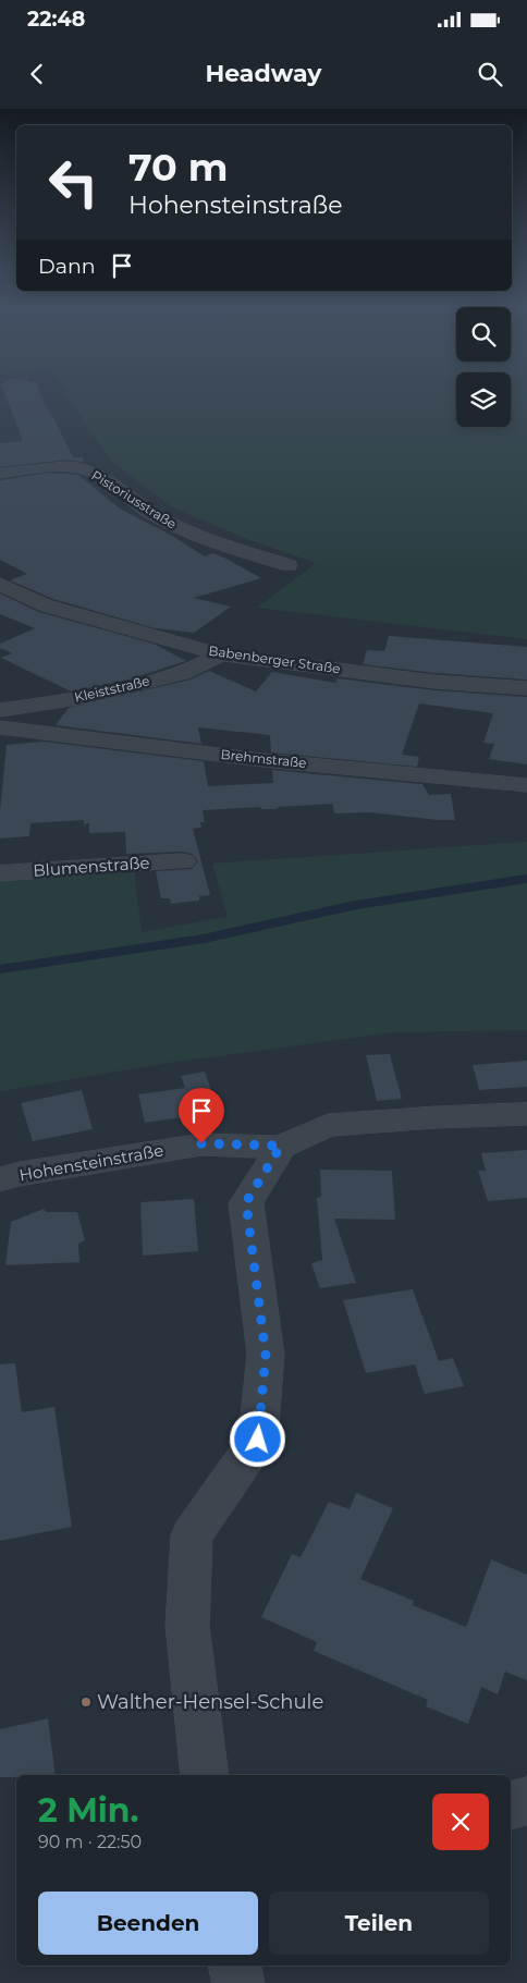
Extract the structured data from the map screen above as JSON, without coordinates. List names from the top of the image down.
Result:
{
  "streets": {
    "street": [
      "Pistoriusstraße",
      "Babenberger Straße",
      "Kleiststraße",
      "Brehmstraße",
      "Blumenstraße",
      "Hohensteinstraße"
    ]
  },
  "crossings": [
    ["Babenberger Straße", "Kleiststraße"]
  ],
  "places": ["Walther-Hensel-Schule"],
  "page": {
    "status": "22:48",
    "header": "Headway",
    "turn": ["70 m", "Hohensteinstraße"],
    "then": "Dann",
    "heading": ["2 Min.", "90 m · 22:50"],
    "buttons": ["Beenden", "Teilen"]
  }
}
